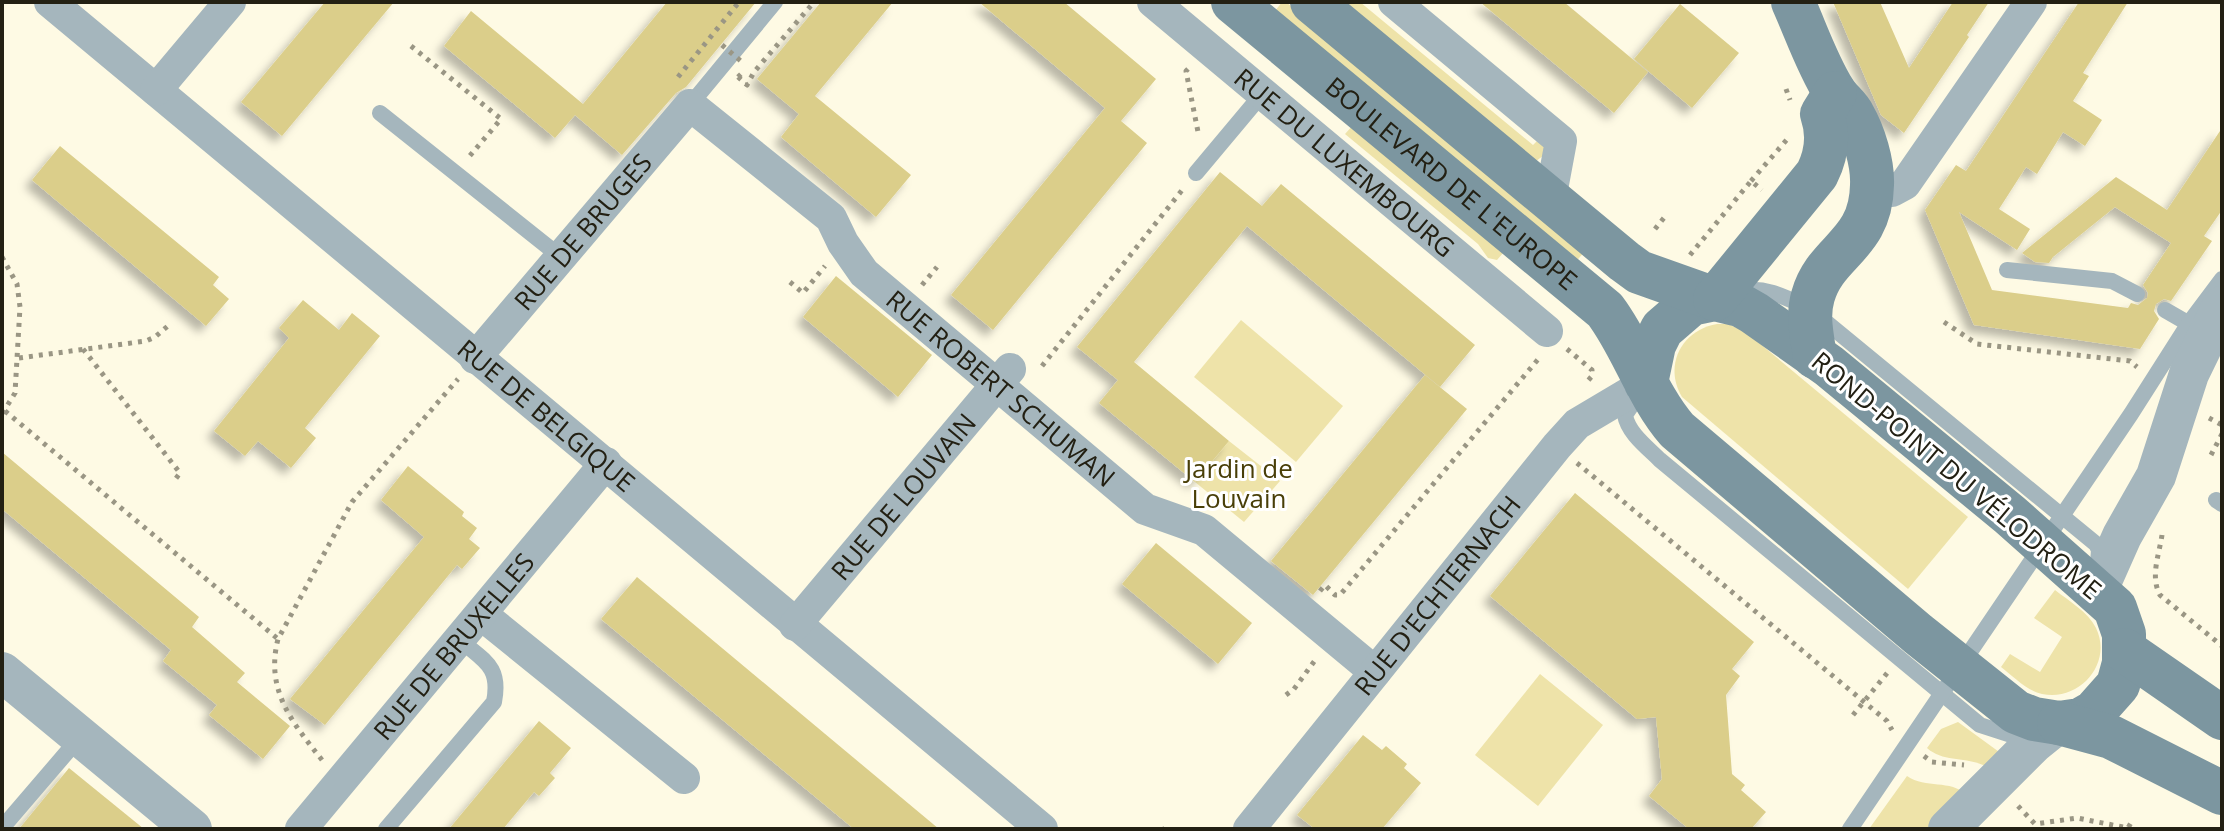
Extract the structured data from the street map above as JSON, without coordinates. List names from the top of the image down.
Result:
{
  "streets": {
    "main road": ["BOULEVARD DE L'EUROPE", "ROND-POINT DU VÉLODROME"],
    "street": [
      "RUE DU LUXEMBOURG",
      "RUE DE BRUGES",
      "RUE ROBERT SCHUMAN",
      "RUE DE BELGIQUE",
      "RUE DE LOUVAIN",
      "RUE D'ECHTERNACH",
      "RUE DE BRUXELLES"
    ]
  },
  "crossings": [
    ["BOULEVARD DE L'EUROPE", "ROND-POINT DU VÉLODROME"],
    ["BOULEVARD DE L'EUROPE", "RUE D'ECHTERNACH"],
    ["RUE DE BRUGES", "RUE ROBERT SCHUMAN"],
    ["RUE DE BRUGES", "RUE DE BELGIQUE"],
    ["RUE ROBERT SCHUMAN", "RUE DE LOUVAIN"],
    ["RUE ROBERT SCHUMAN", "RUE D'ECHTERNACH"],
    ["RUE DE BELGIQUE", "RUE DE LOUVAIN"],
    ["RUE DE BELGIQUE", "RUE DE BRUXELLES"]
  ],
  "parks": ["Jardin de Louvain"]
}
